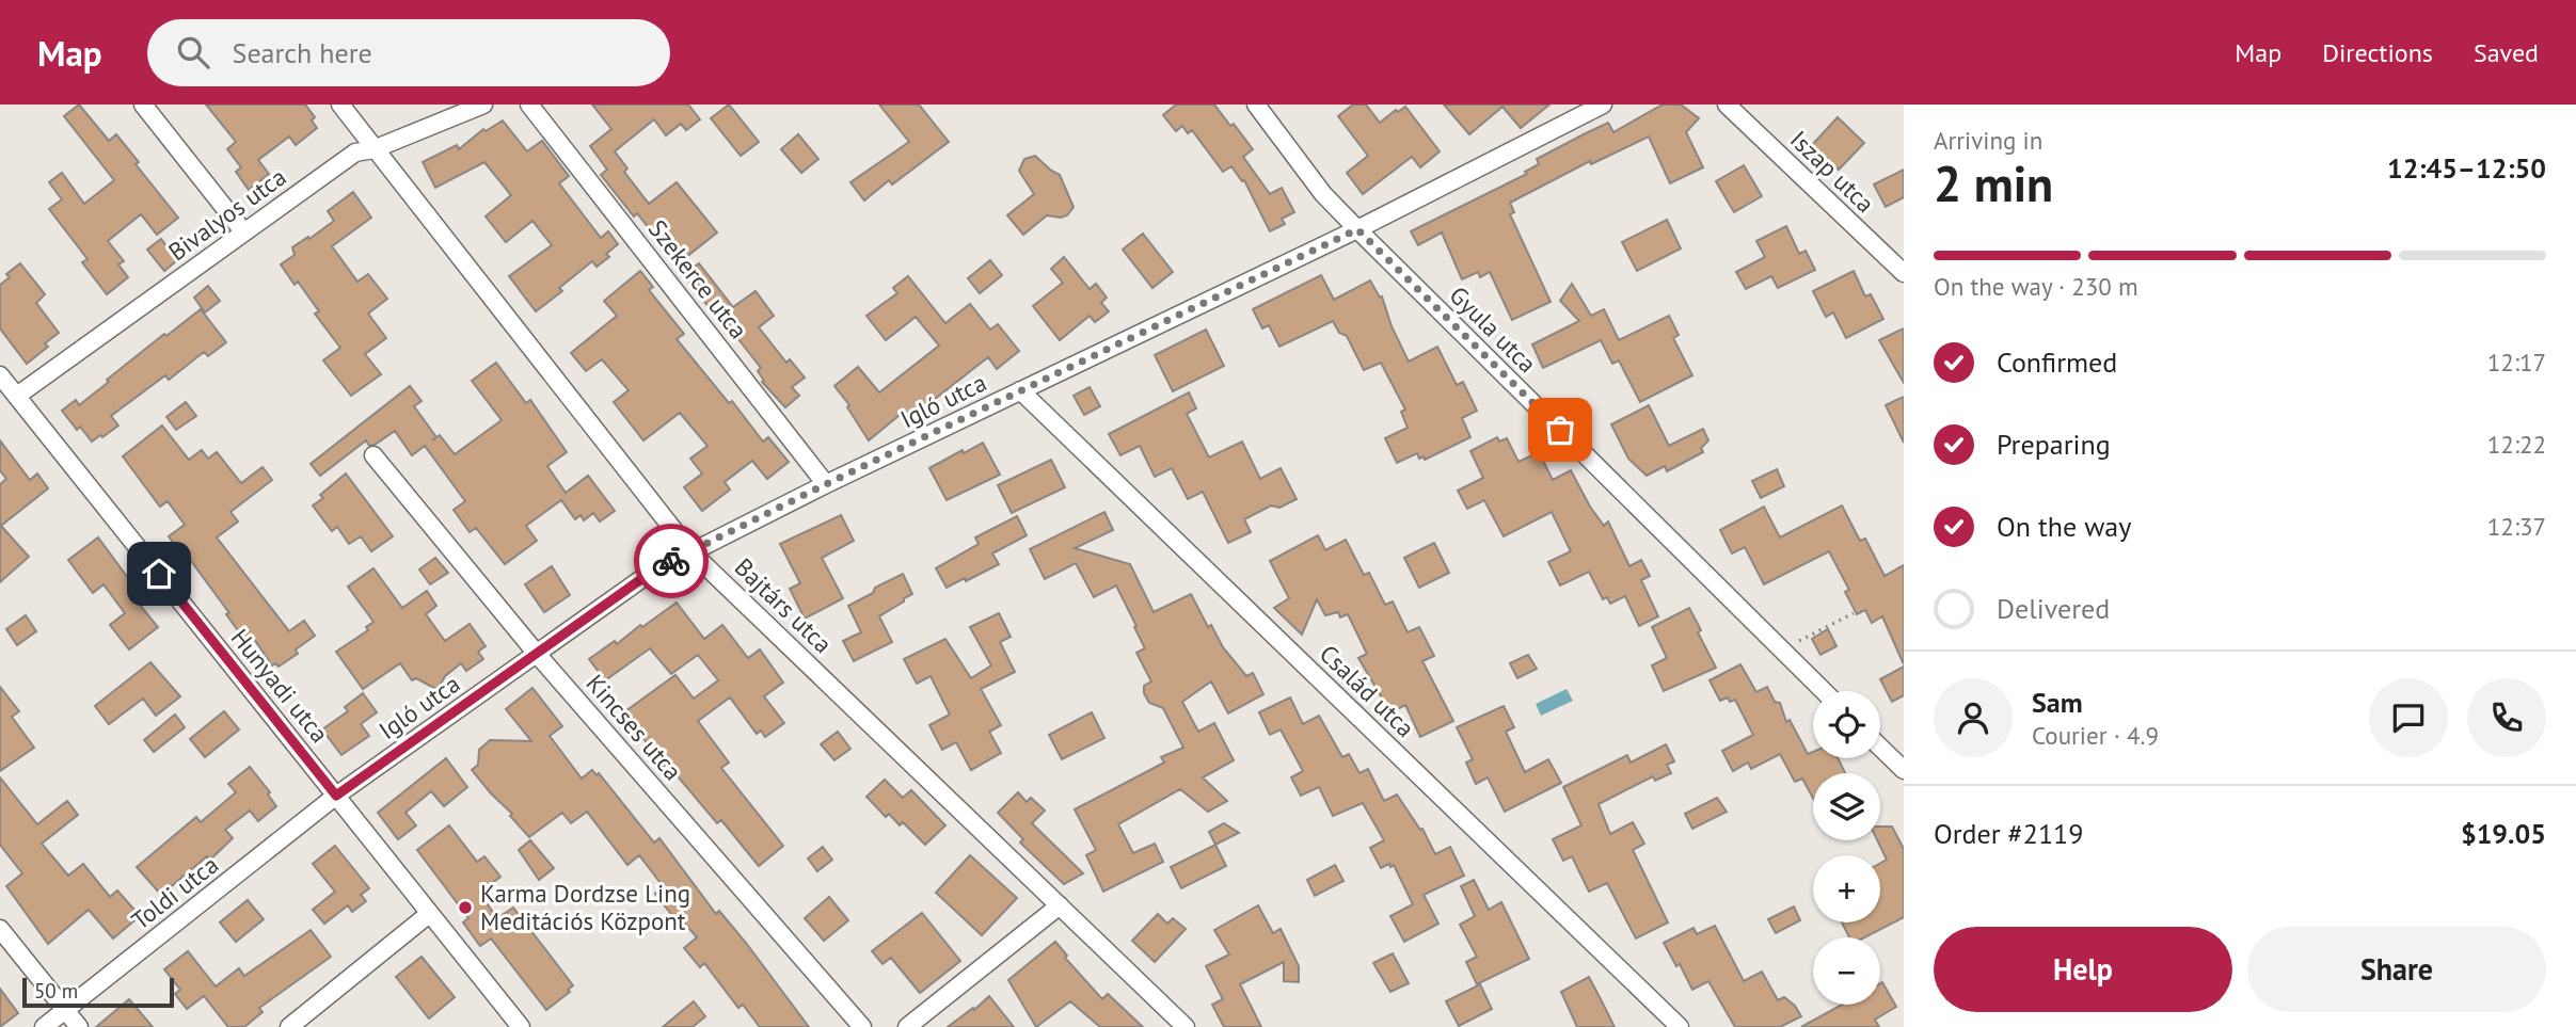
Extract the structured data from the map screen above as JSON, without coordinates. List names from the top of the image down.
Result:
{
  "streets": {
    "street": [
      "Iszap utca",
      "Bivalyos utca",
      "Szekerce utca",
      "Gyula utca",
      "Igló utca",
      "Bajtárs utca",
      "Hunyadi utca",
      "Család utca",
      "Kincses utca",
      "Toldi utca"
    ]
  },
  "crossings": [
    ["Bivalyos utca", "Bajtárs utca"],
    ["Bivalyos utca", "Hunyadi utca"],
    ["Szekerce utca", "Igló utca"],
    ["Gyula utca", "Igló utca"],
    ["Igló utca", "Bajtárs utca"],
    ["Igló utca", "Hunyadi utca"],
    ["Igló utca", "Család utca"],
    ["Igló utca", "Kincses utca"],
    ["Igló utca", "Toldi utca"],
    ["Hunyadi utca", "Toldi utca"]
  ],
  "places": ["Karma Dordzse Ling Meditációs Központ"],
  "scale_bar": "50 m",
  "page": {
    "header": "Map",
    "search": "Search here",
    "nav": ["Map", "Directions", "Saved"],
    "heading": ["2 min", "Arriving in", "12:45–12:50"],
    "panel": [
      "Sam",
      "Courier · 4.9",
      "Order #2119",
      "$19.05"
    ],
    "bar": "On the way · 230 m",
    "list": [
      ["Confirmed", "12:17"],
      ["Preparing", "12:22"],
      ["On the way", "12:37"],
      "Delivered"
    ],
    "map_buttons": ["+", "−"],
    "buttons": ["Help", "Share"],
    "scale": "50 m"
  }
}
